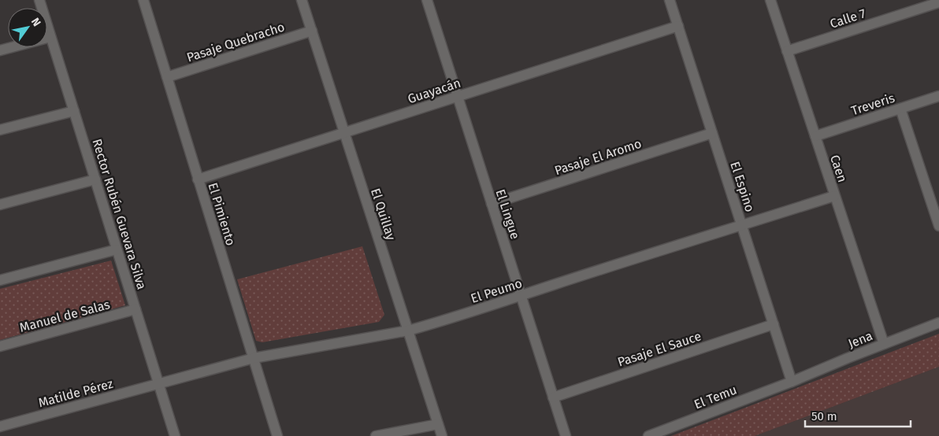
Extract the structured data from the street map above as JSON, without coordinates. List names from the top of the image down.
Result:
{
  "streets": {
    "street": [
      "Calle 7",
      "Pasaje Quebracho",
      "Guayacán",
      "Treveris",
      "Pasaje El Aromo",
      "Caen",
      "El Espino",
      "Rector Rubén Guevara Silva",
      "El Pimiento",
      "El Quillay",
      "El Lingue",
      "El Peumo",
      "Manuel de Salas",
      "Jena",
      "Pasaje El Sauce",
      "Matilde Pérez",
      "El Temu"
    ]
  },
  "crossings": [
    ["Calle 7", "Caen"],
    ["Pasaje Quebracho", "El Pimiento"],
    ["Pasaje Quebracho", "El Quillay"],
    ["Guayacán", "El Espino"],
    ["Guayacán", "El Pimiento"],
    ["Guayacán", "El Quillay"],
    ["Guayacán", "El Lingue"],
    ["Treveris", "Caen"],
    ["Pasaje El Aromo", "El Espino"],
    ["Pasaje El Aromo", "El Lingue"],
    ["Caen", "El Peumo"],
    ["Caen", "Jena"],
    ["El Espino", "El Peumo"],
    ["El Espino", "Jena"],
    ["El Espino", "Pasaje El Sauce"],
    ["El Espino", "El Temu"],
    ["Rector Rubén Guevara Silva", "El Peumo"],
    ["Rector Rubén Guevara Silva", "Manuel de Salas"],
    ["Rector Rubén Guevara Silva", "Matilde Pérez"],
    ["El Pimiento", "El Peumo"],
    ["El Quillay", "El Peumo"],
    ["El Lingue", "El Peumo"],
    ["El Lingue", "Pasaje El Sauce"],
    ["El Peumo", "Matilde Pérez"],
    ["Jena", "El Temu"]
  ],
  "scale_bar": "50 m",
  "north": "top right"
}
